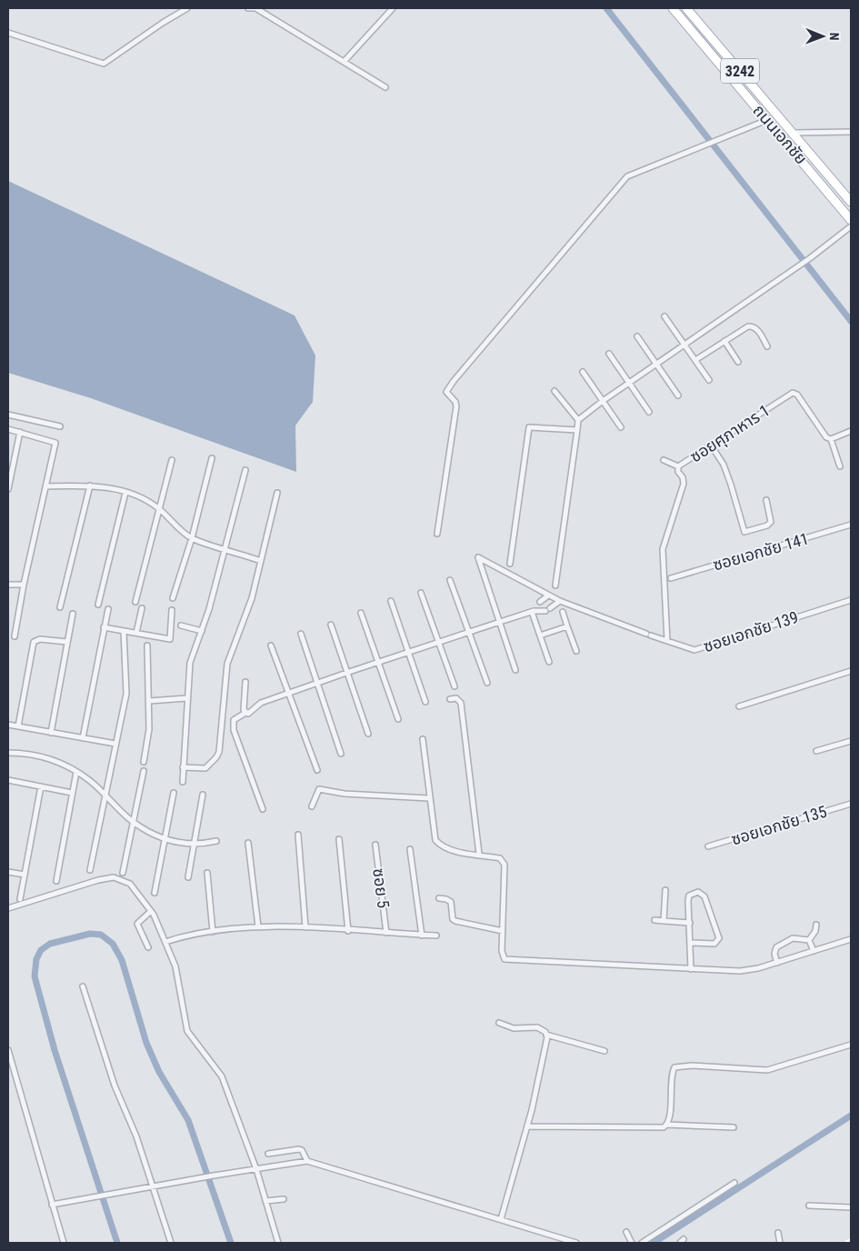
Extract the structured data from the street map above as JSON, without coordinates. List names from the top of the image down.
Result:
{
  "streets": {
    "main road": ["3242", "ถนนเอกชัย"],
    "street": [
      "ซอยศุภาหาร 1",
      "ซอยเอกชัย 141",
      "ซอยเอกชัย 139",
      "ซอยเอกชัย 135",
      "ซอย 5"
    ]
  },
  "crossings": [
    ["ซอยศุภาหาร 1", "ซอยเอกชัย 139"]
  ],
  "north": "right"
}
